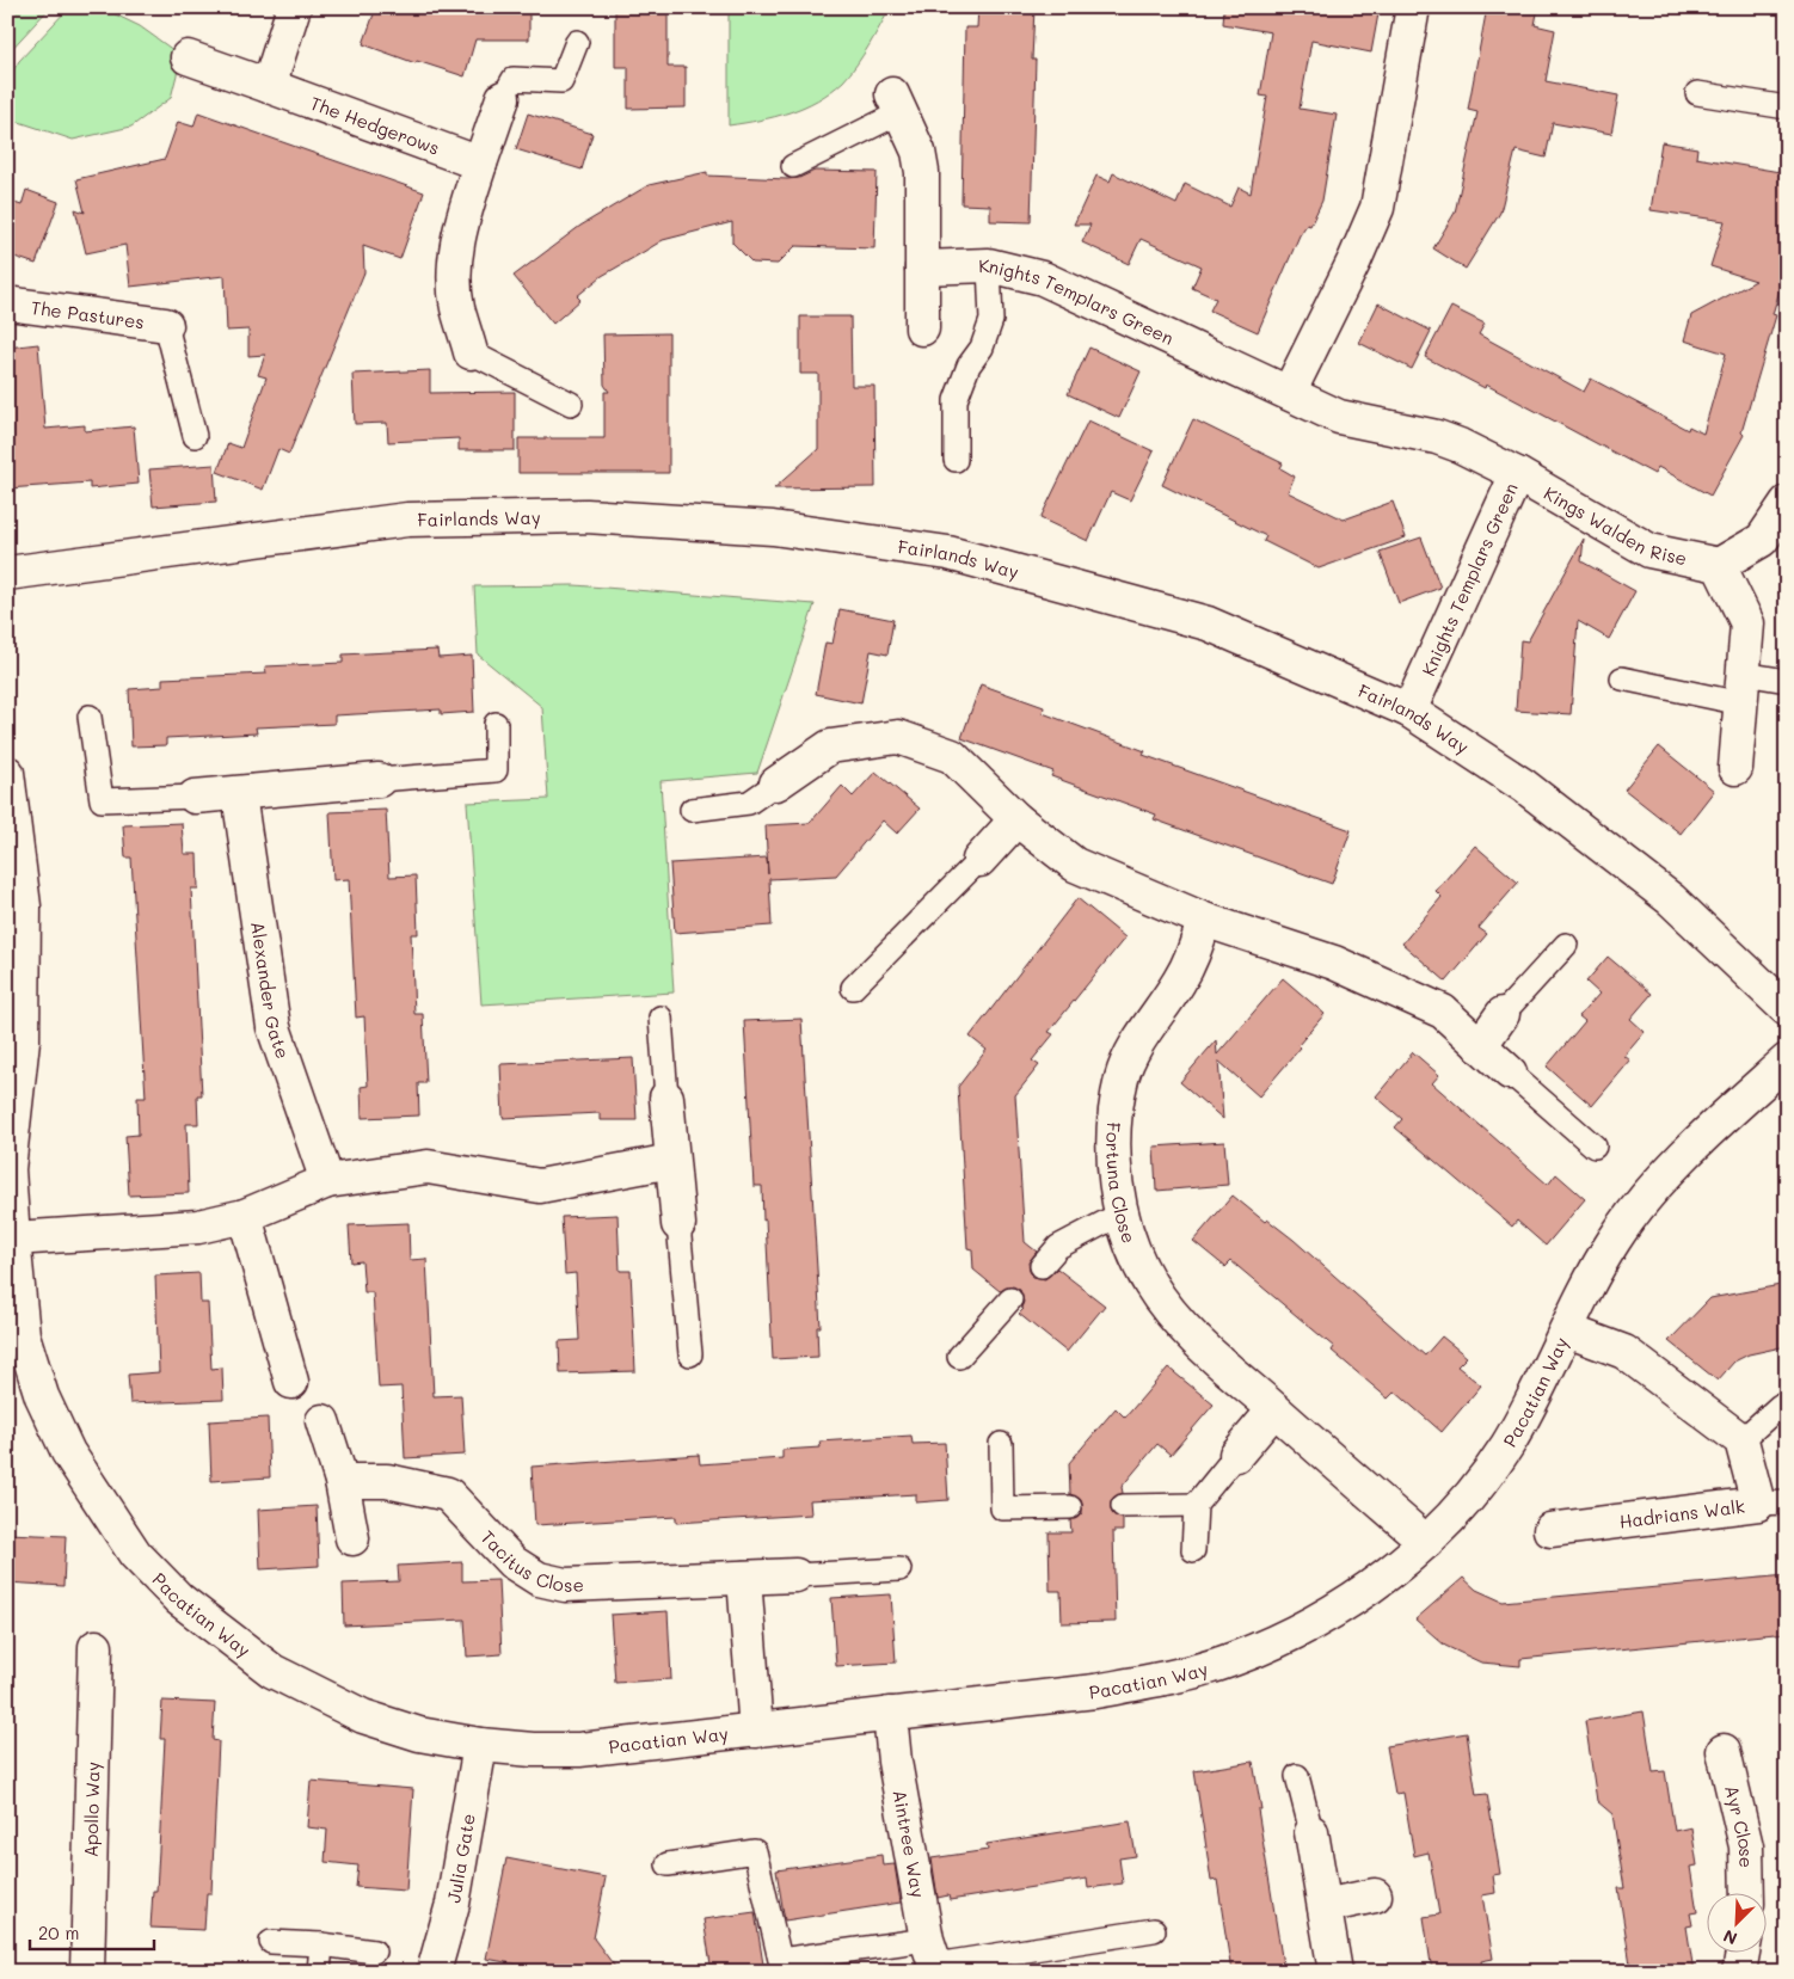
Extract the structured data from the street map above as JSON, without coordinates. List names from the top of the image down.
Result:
{
  "streets": {
    "street": [
      "The Hedgerows",
      "Knights Templars Green",
      "The Pastures",
      "Fairlands Way",
      "Kings Walden Rise",
      "Alexander Gate",
      "Fortuna Close",
      "Pacatian Way",
      "Hadrians Walk",
      "Tacitus Close",
      "Apollo Way",
      "Ayr Close",
      "Aintree Way",
      "Julia Gate"
    ]
  },
  "crossings": [
    ["Knights Templars Green", "Fairlands Way"],
    ["Knights Templars Green", "Kings Walden Rise"],
    ["Fortuna Close", "Pacatian Way"],
    ["Pacatian Way", "Aintree Way"],
    ["Pacatian Way", "Julia Gate"]
  ],
  "scale_bar": "20 m",
  "north": "bottom left"
}
